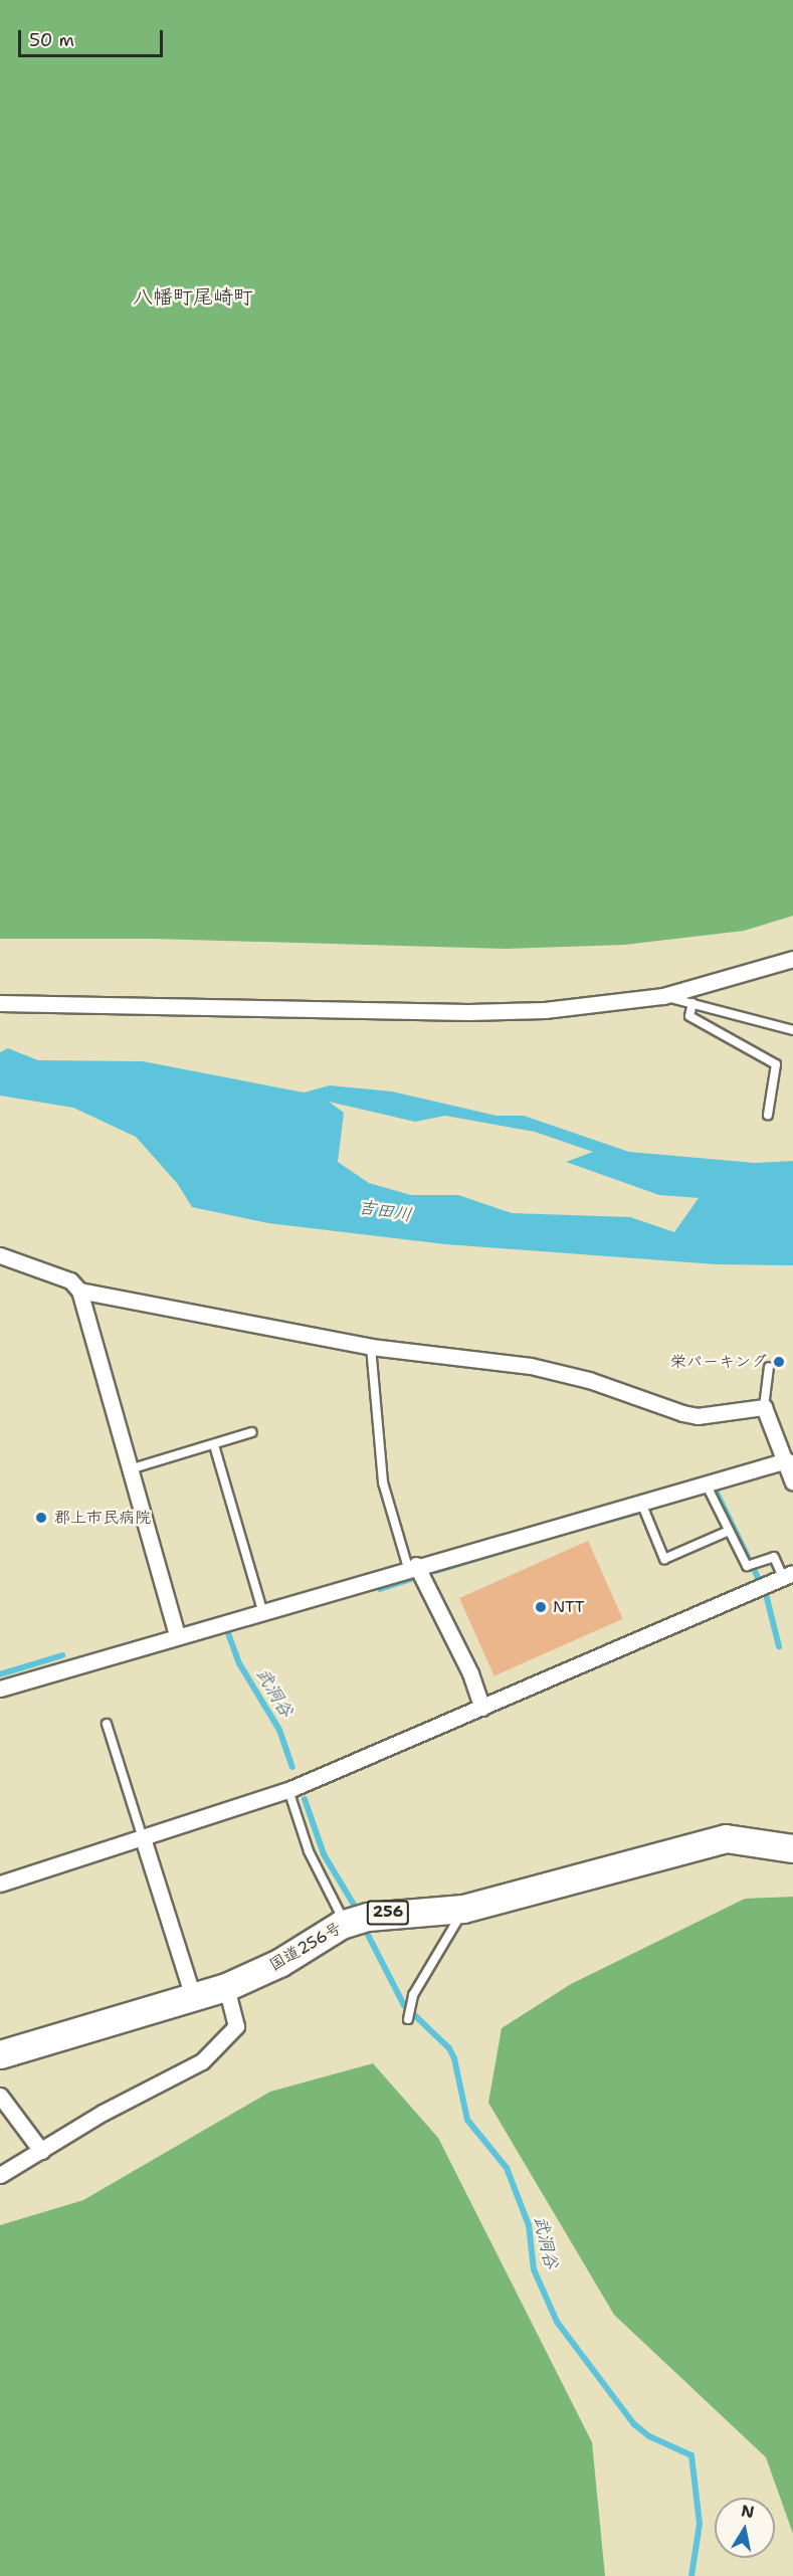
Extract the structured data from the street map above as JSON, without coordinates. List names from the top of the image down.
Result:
{
  "streets": {
    "highway": ["256", "国道256号"]
  },
  "districts": ["八幡町尾崎町"],
  "water": ["吉田川", "武洞谷"],
  "places": ["栄パーキング", "郡上市民病院", "NTT"],
  "scale_bar": "50 m",
  "north": "top"
}
